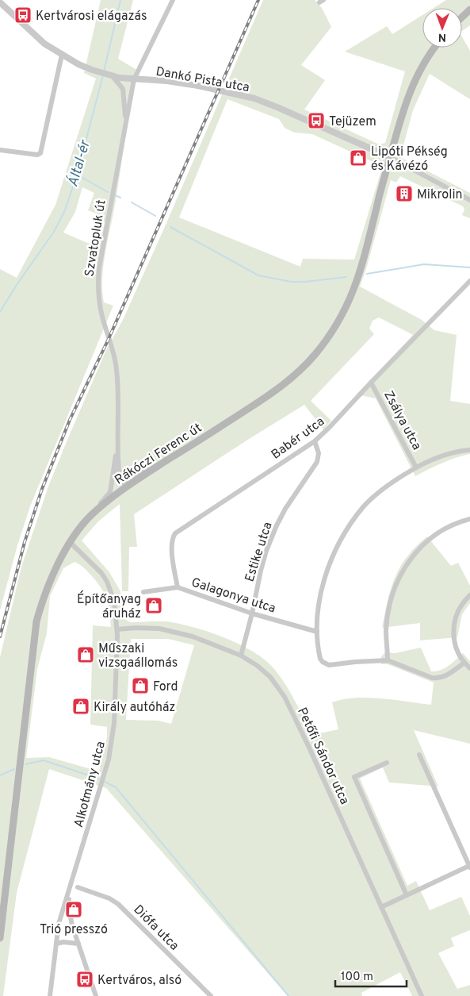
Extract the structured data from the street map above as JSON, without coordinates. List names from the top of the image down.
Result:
{
  "streets": {
    "main road": ["Rákóczi Ferenc út"],
    "street": [
      "Dankó Pista utca",
      "Szvatopluk út",
      "Zsálya utca",
      "Babér utca",
      "Estike utca",
      "Galagonya utca",
      "Petőfi Sándor utca",
      "Alkotmány utca",
      "Diófa utca"
    ]
  },
  "crossings": [
    ["Dankó Pista utca", "Szvatopluk út"],
    ["Dankó Pista utca", "Rákóczi Ferenc út"],
    ["Szvatopluk út", "Rákóczi Ferenc út"],
    ["Zsálya utca", "Babér utca"],
    ["Babér utca", "Estike utca"],
    ["Babér utca", "Galagonya utca"],
    ["Rákóczi Ferenc út", "Alkotmány utca"],
    ["Estike utca", "Galagonya utca"],
    ["Estike utca", "Petőfi Sándor utca"],
    ["Petőfi Sándor utca", "Alkotmány utca"]
  ],
  "water": ["Által-ér"],
  "places": {
    "bus stop": ["Kertvárosi elágazás", "Tejüzem", "Kertváros, alsó"],
    "shop": [
      "Lipóti Pékség és Kávézó",
      "Építőanyag áruház",
      "Műszaki vizsgaállomás",
      "Ford",
      "Király autóház",
      "Trió presszó"
    ],
    "building": ["Mikrolin"]
  },
  "scale_bar": "100 m",
  "north": "bottom"
}
